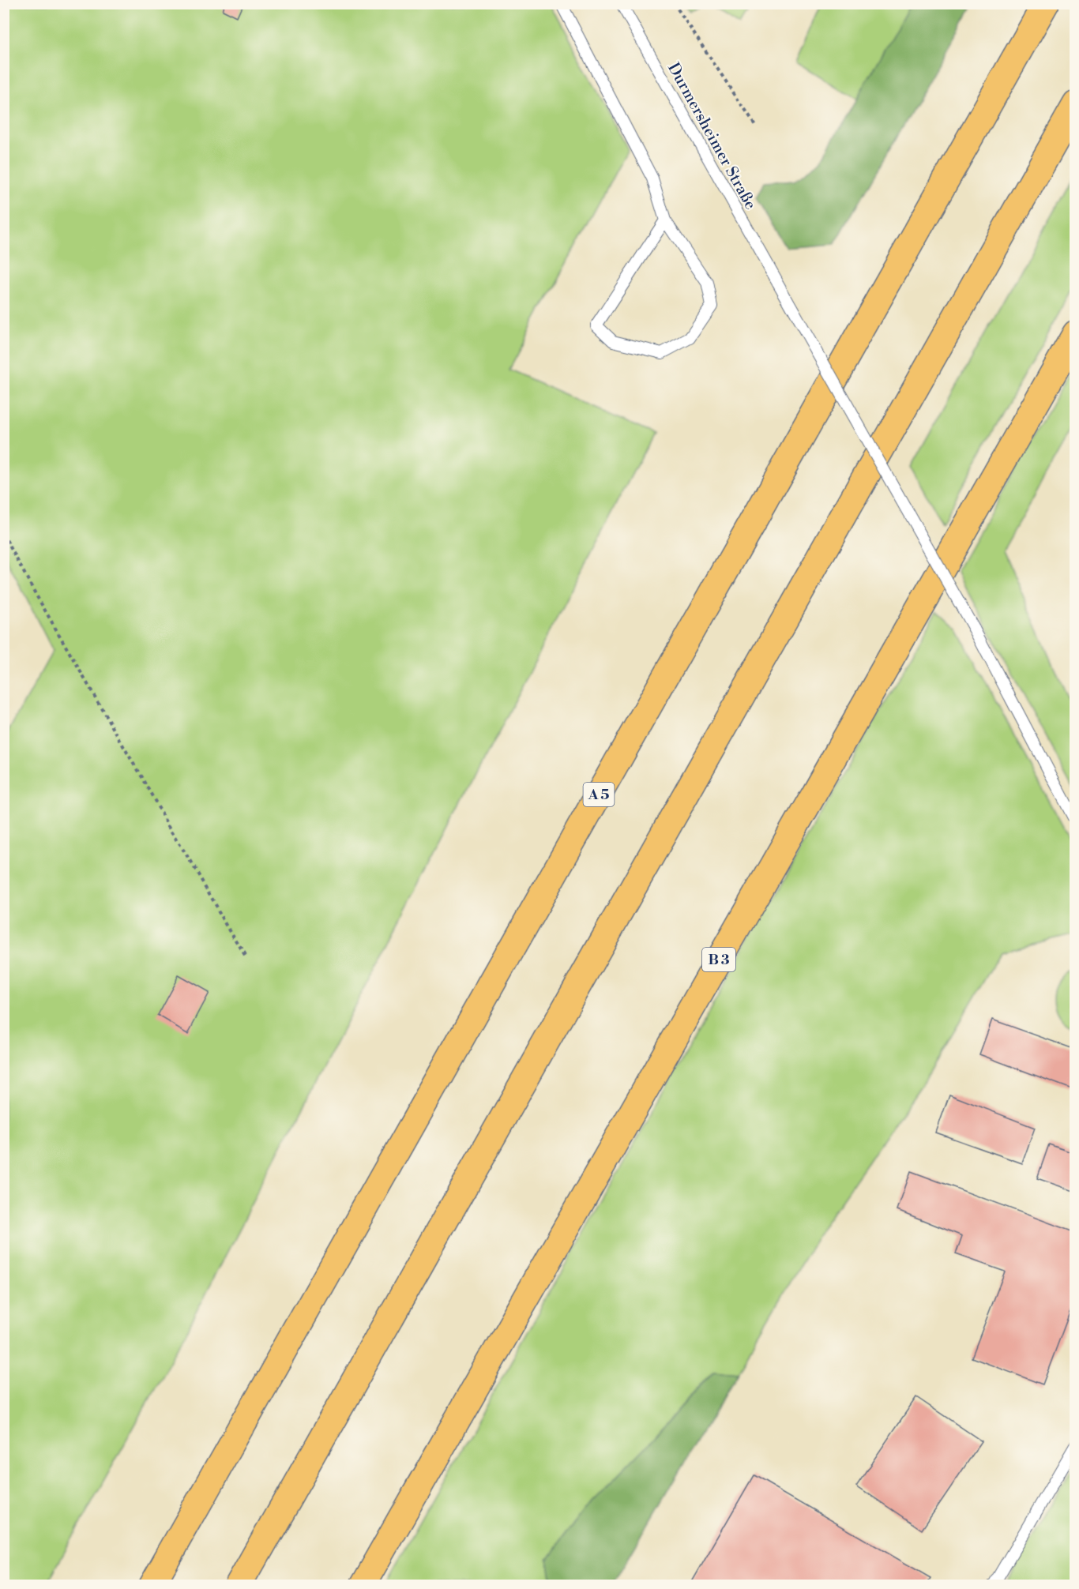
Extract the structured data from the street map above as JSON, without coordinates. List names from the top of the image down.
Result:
{
  "streets": {
    "main road": ["A 5", "B 3"],
    "lane": ["Durmersheimer Straße"]
  }
}
